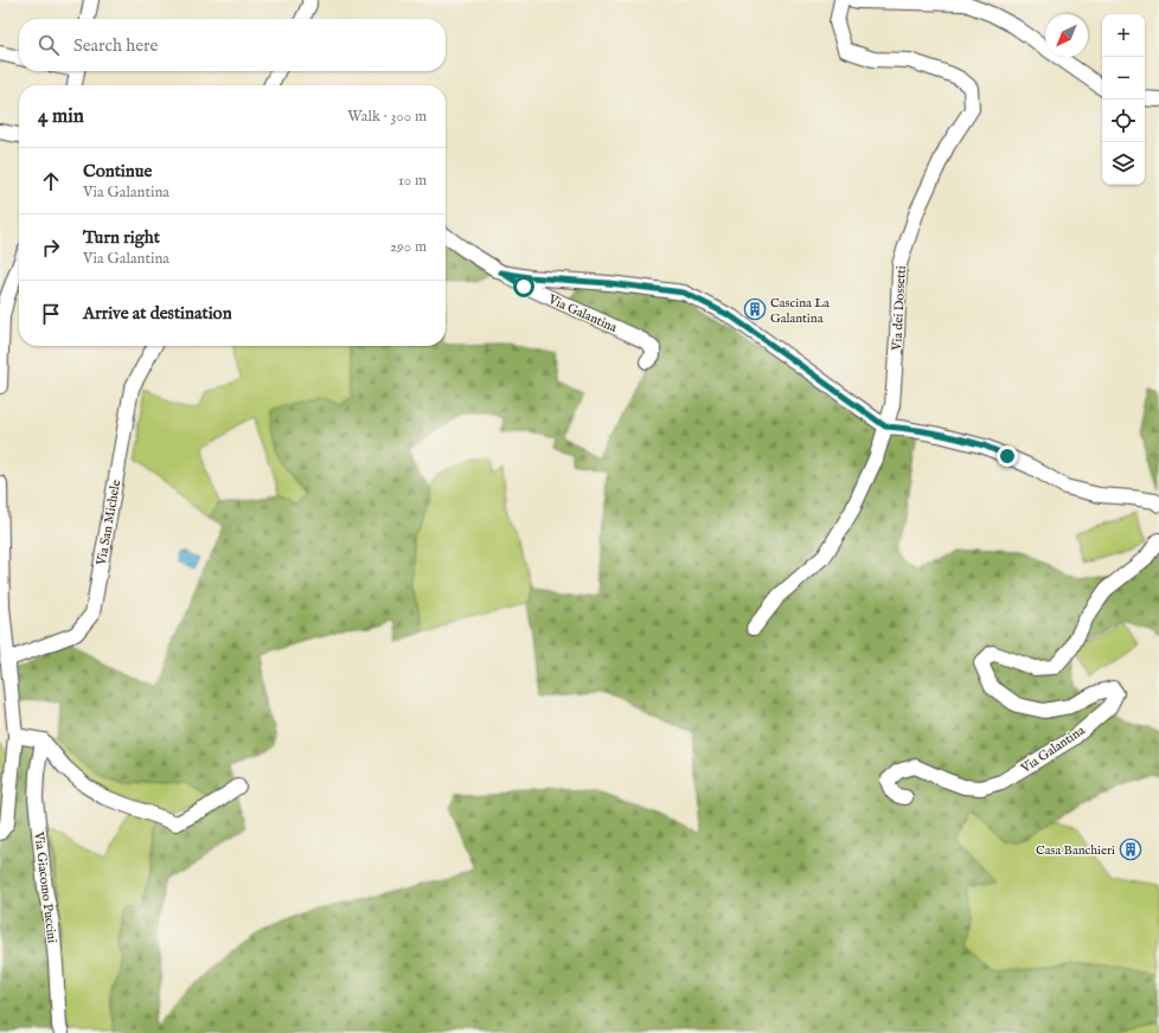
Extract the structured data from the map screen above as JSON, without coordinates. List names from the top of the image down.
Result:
{
  "streets": {
    "street": [
      "Via dei Dossetti",
      "Via Galantina",
      "Via San Michele",
      "Via Giacomo Puccini"
    ]
  },
  "crossings": [
    ["Via dei Dossetti", "Via Galantina"]
  ],
  "places": {
    "building": ["Cascina La Galantina", "Casa Banchieri"]
  },
  "north": "bottom left",
  "page": {
    "map_buttons": ["+", "−"],
    "search": "Search here",
    "heading": ["4 min", "Walk · 300 m"],
    "list": [
      ["Continue", "Via Galantina", "10 m"],
      ["Turn right", "Via Galantina", "290 m"],
      "Arrive at destination"
    ]
  }
}
